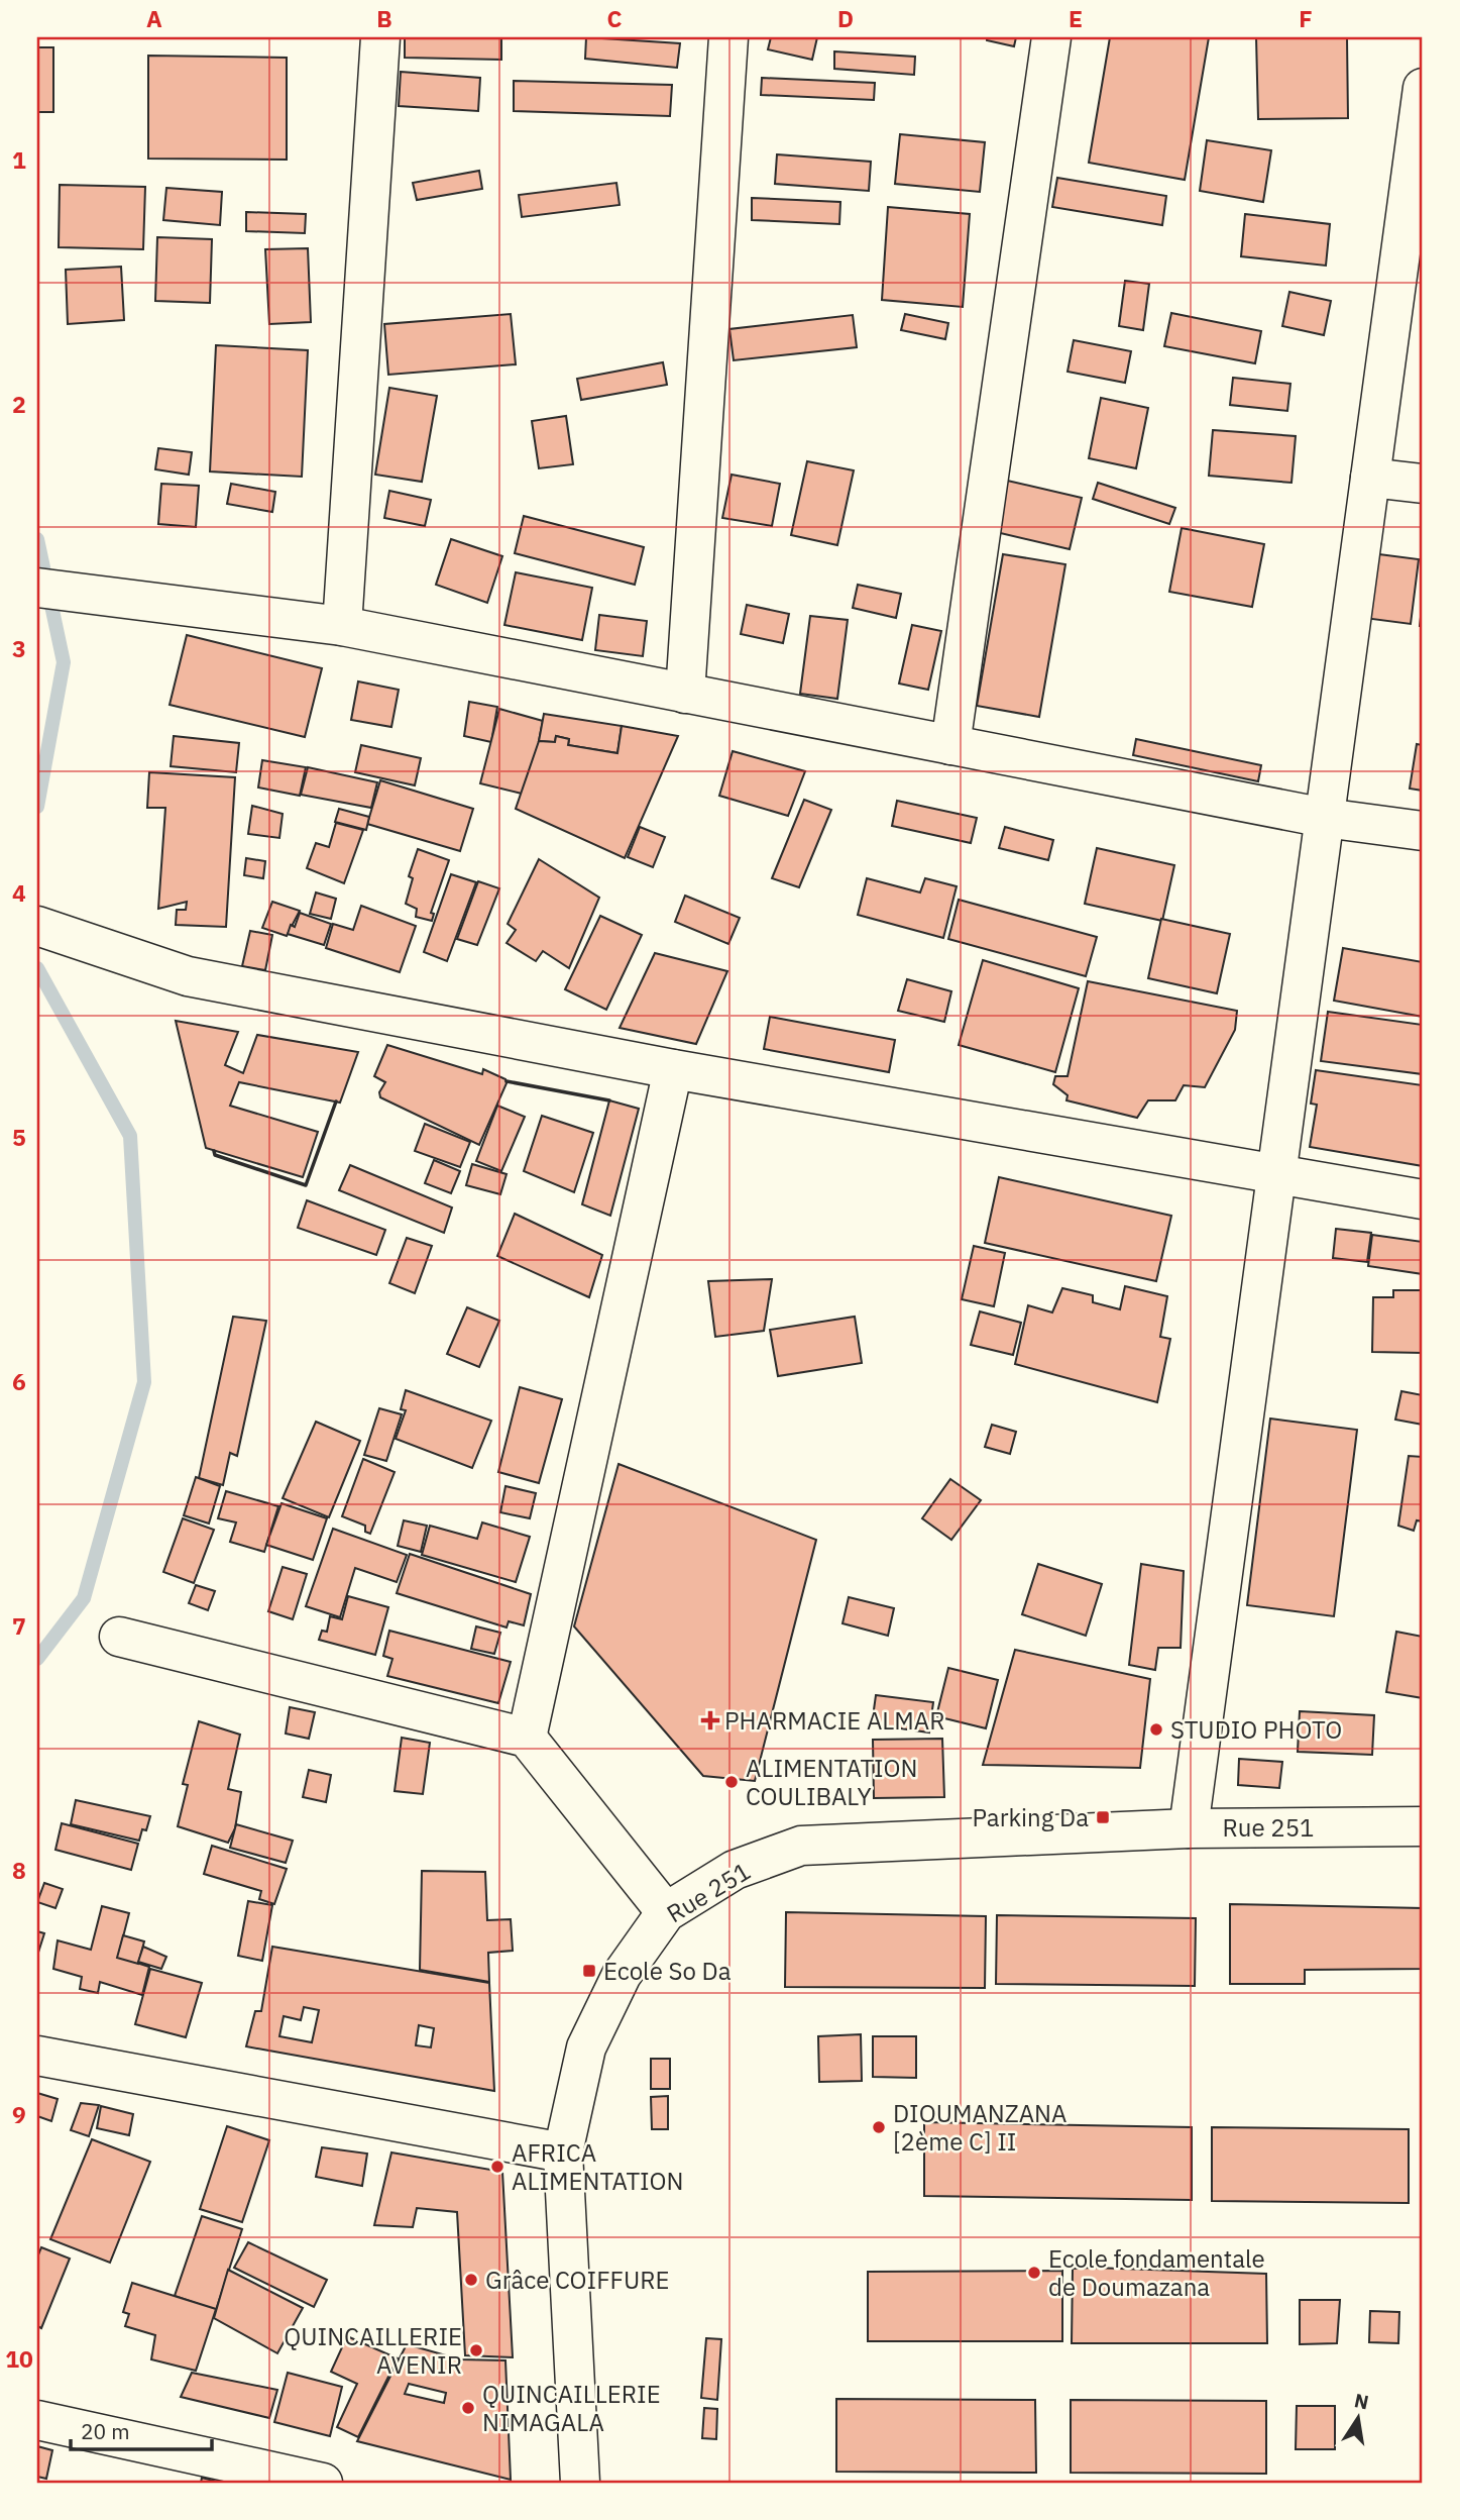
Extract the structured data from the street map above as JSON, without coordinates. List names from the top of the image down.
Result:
{
  "streets": {
    "street": ["Rue 251"]
  },
  "places": {
    "health": ["PHARMACIE ALMAR"],
    "other": [
      "STUDIO PHOTO",
      "ALIMENTATION COULIBALY",
      "DIOUMANZANA [2ème C] II",
      "AFRICA ALIMENTATION",
      "Ecole fondamentale de Doumazana",
      "Grâce COIFFURE",
      "QUINCAILLERIE AVENIR",
      "QUINCAILLERIE NIMAGALA"
    ],
    "transit": ["Parking Da", "Ecole So Da"]
  },
  "scale_bar": "20 m",
  "north": "top",
  "grid": {
    "columns": [
      "A",
      "B",
      "C",
      "D",
      "E",
      "F"
    ],
    "rows": [
      "1",
      "2",
      "3",
      "4",
      "5",
      "6",
      "7",
      "8",
      "9",
      "10"
    ]
  }
}
